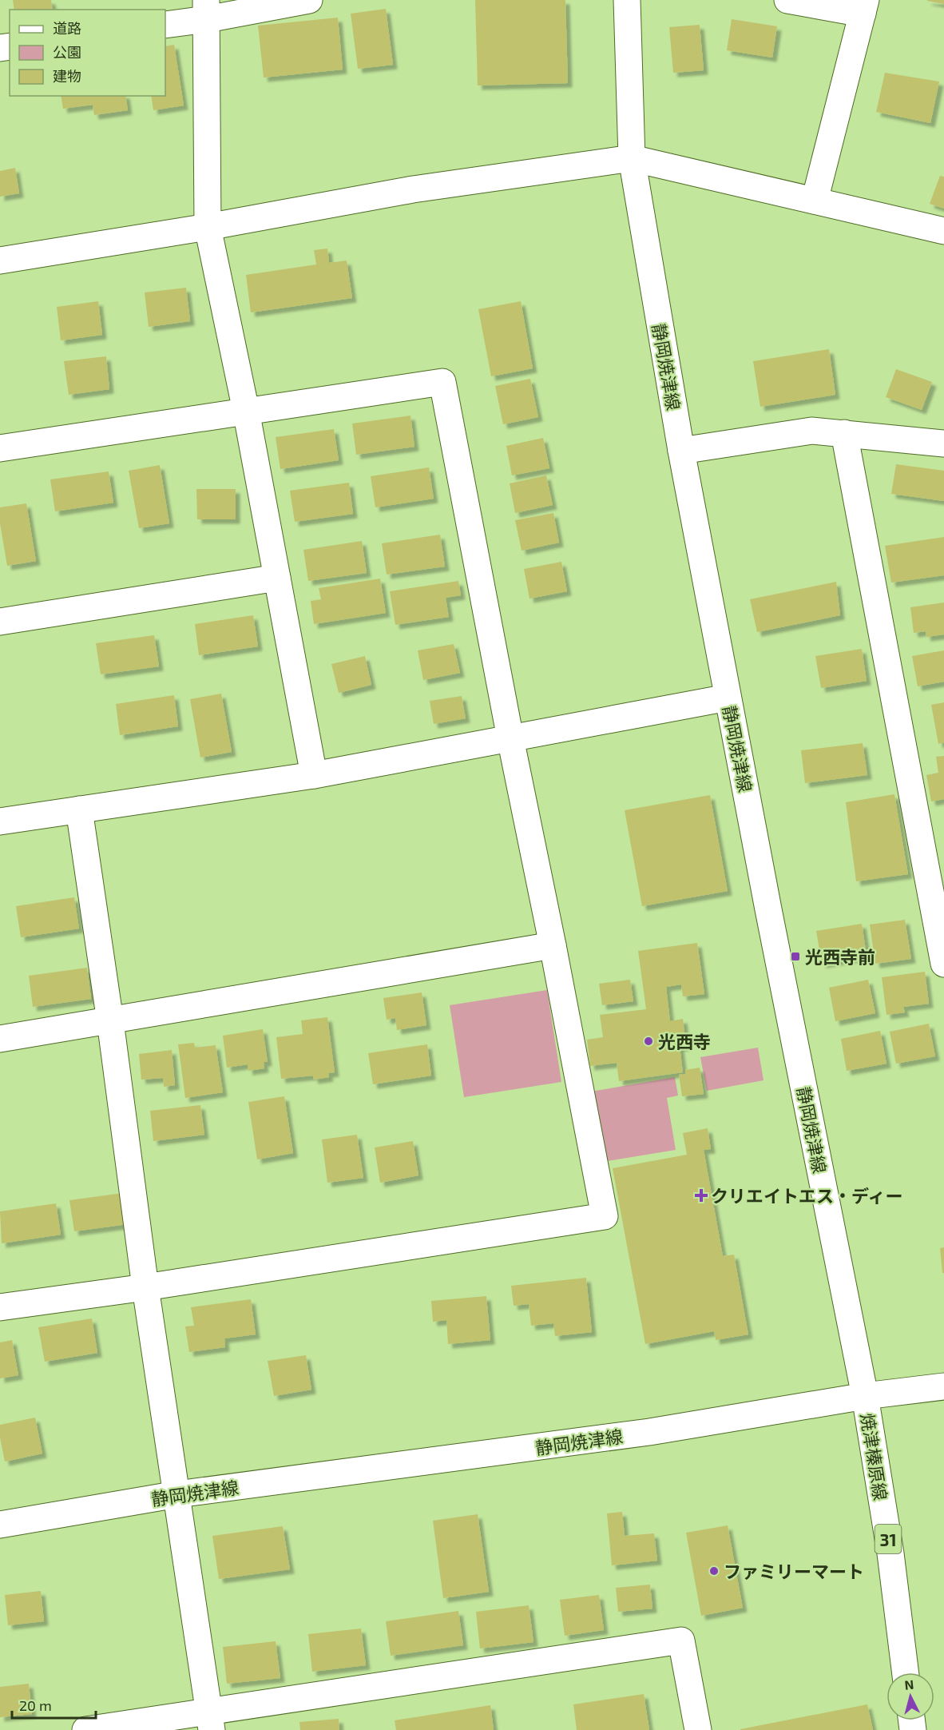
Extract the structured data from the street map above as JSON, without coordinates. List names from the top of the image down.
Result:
{
  "streets": {
    "street": ["静岡焼津線", "焼津榛原線", "31"]
  },
  "crossings": [
    ["静岡焼津線", "焼津榛原線"]
  ],
  "places": {
    "transit": ["光西寺前"],
    "other": ["光西寺", "ファミリーマート"],
    "health": ["クリエイトエス・ディー"]
  },
  "legend": ["道路", "公園", "建物"],
  "scale_bar": "20 m",
  "north": "top"
}
